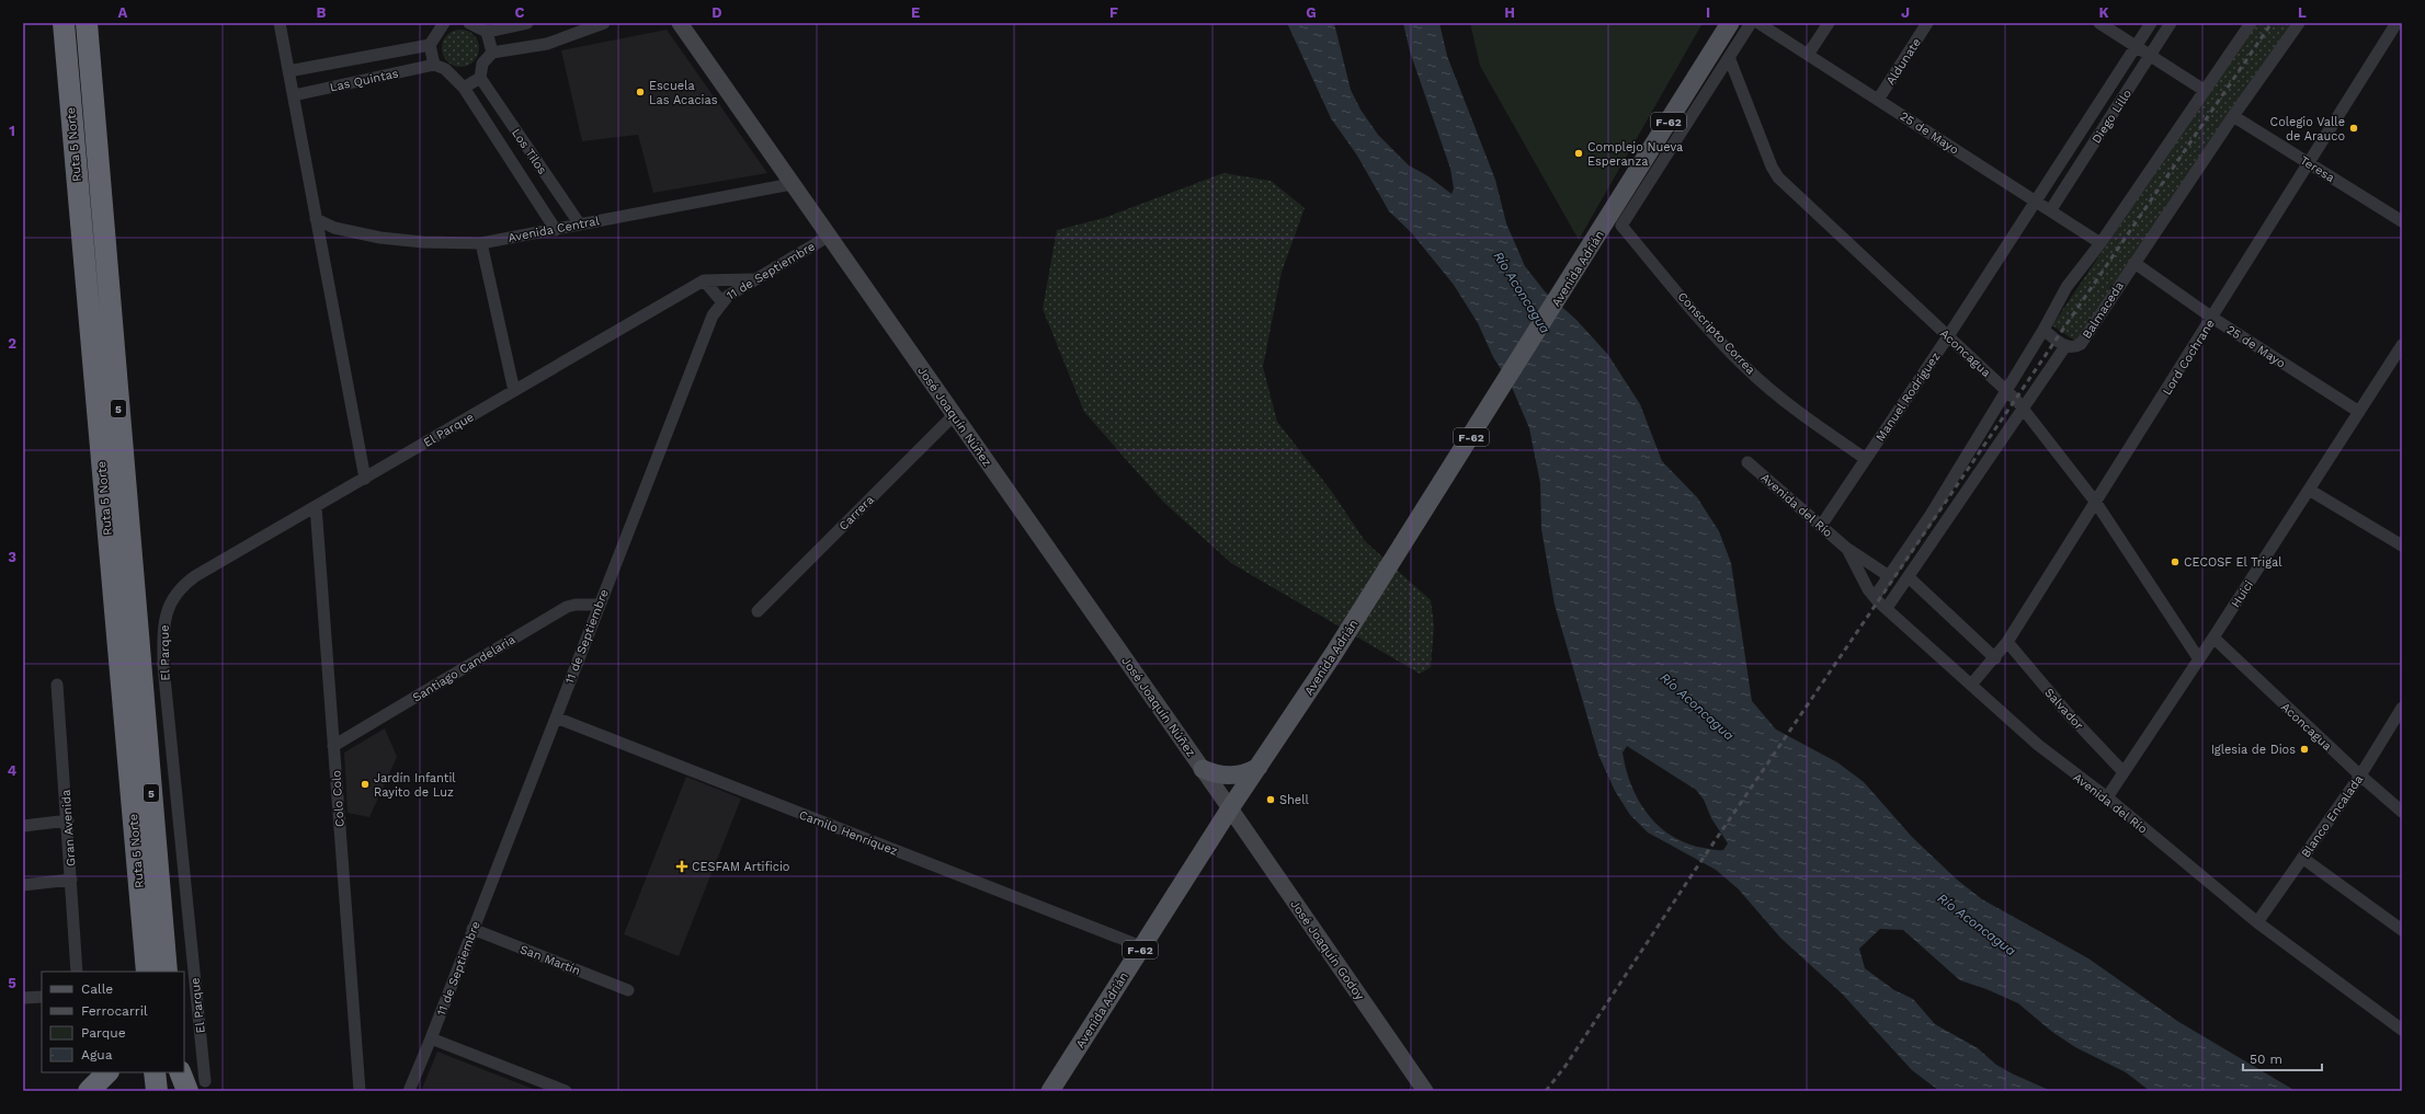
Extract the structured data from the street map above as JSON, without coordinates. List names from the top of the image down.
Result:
{
  "streets": {
    "highway": ["Ruta 5 Norte", "5"],
    "main road": ["F-62", "Avenida Adrián"],
    "street": [
      "Aldunate",
      "Las Quintas",
      "Diego Lillo",
      "25 de Mayo",
      "Los Tilos",
      "Teresa",
      "Avenida Central",
      "11 de Septiembre",
      "Balmaceda",
      "Conscripto Correa",
      "Aconcagua",
      "Lord Cochrane",
      "Manuel Rodríguez",
      "José Joaquín Núñez",
      "El Parque",
      "Avenida del Río",
      "Carrera",
      "Huici",
      "Santiago Candelaria",
      "Salvador",
      "Colo Colo",
      "Blanco Encalada",
      "Gran Avenida",
      "Camilo Henríquez",
      "José Joaquín Godoy",
      "San Martín"
    ]
  },
  "crossings": [
    ["Aldunate", "25 de Mayo"],
    ["Las Quintas", "Los Tilos"],
    ["Diego Lillo", "25 de Mayo"],
    ["Diego Lillo", "Manuel Rodríguez"],
    ["F-62", "Avenida Adrián"],
    ["F-62", "Conscripto Correa"],
    ["25 de Mayo", "Balmaceda"],
    ["25 de Mayo", "Lord Cochrane"],
    ["25 de Mayo", "Manuel Rodríguez"],
    ["25 de Mayo", "Huici"],
    ["Los Tilos", "Avenida Central"],
    ["Teresa", "Balmaceda"],
    ["Teresa", "Lord Cochrane"],
    ["Avenida Central", "José Joaquín Núñez"],
    ["Avenida Adrián", "Conscripto Correa"],
    ["Avenida Adrián", "José Joaquín Núñez"],
    ["Avenida Adrián", "Camilo Henríquez"],
    ["Avenida Adrián", "José Joaquín Godoy"],
    ["11 de Septiembre", "José Joaquín Núñez"],
    ["11 de Septiembre", "El Parque"],
    ["11 de Septiembre", "Santiago Candelaria"],
    ["11 de Septiembre", "Camilo Henríquez"],
    ["11 de Septiembre", "San Martín"],
    ["Conscripto Correa", "Manuel Rodríguez"],
    ["Aconcagua", "Lord Cochrane"],
    ["Aconcagua", "Manuel Rodríguez"],
    ["Aconcagua", "Huici"],
    ["Aconcagua", "Blanco Encalada"],
    ["Lord Cochrane", "Avenida del Río"],
    ["Lord Cochrane", "Salvador"],
    ["Manuel Rodríguez", "Avenida del Río"],
    ["José Joaquín Núñez", "Carrera"],
    ["José Joaquín Núñez", "José Joaquín Godoy"],
    ["El Parque", "Colo Colo"],
    ["Avenida del Río", "Huici"],
    ["Avenida del Río", "Blanco Encalada"],
    ["Huici", "Salvador"],
    ["Santiago Candelaria", "Colo Colo"]
  ],
  "water": ["Río Aconcagua"],
  "places": {
    "other": [
      "Escuela Las Acacias",
      "Colegio Valle de Arauco",
      "Complejo Nueva Esperanza",
      "CECOSF El Trigal",
      "Iglesia de Dios",
      "Jardín Infantil Rayito de Luz",
      "Shell"
    ],
    "health": ["CESFAM Artificio"]
  },
  "legend": [
    "Calle",
    "Ferrocarril",
    "Parque",
    "Agua"
  ],
  "scale_bar": "50 m",
  "grid": {
    "columns": [
      "A",
      "B",
      "C",
      "D",
      "E",
      "F",
      "G",
      "H",
      "I",
      "J",
      "K",
      "L"
    ],
    "rows": [
      "1",
      "2",
      "3",
      "4",
      "5"
    ]
  }
}
